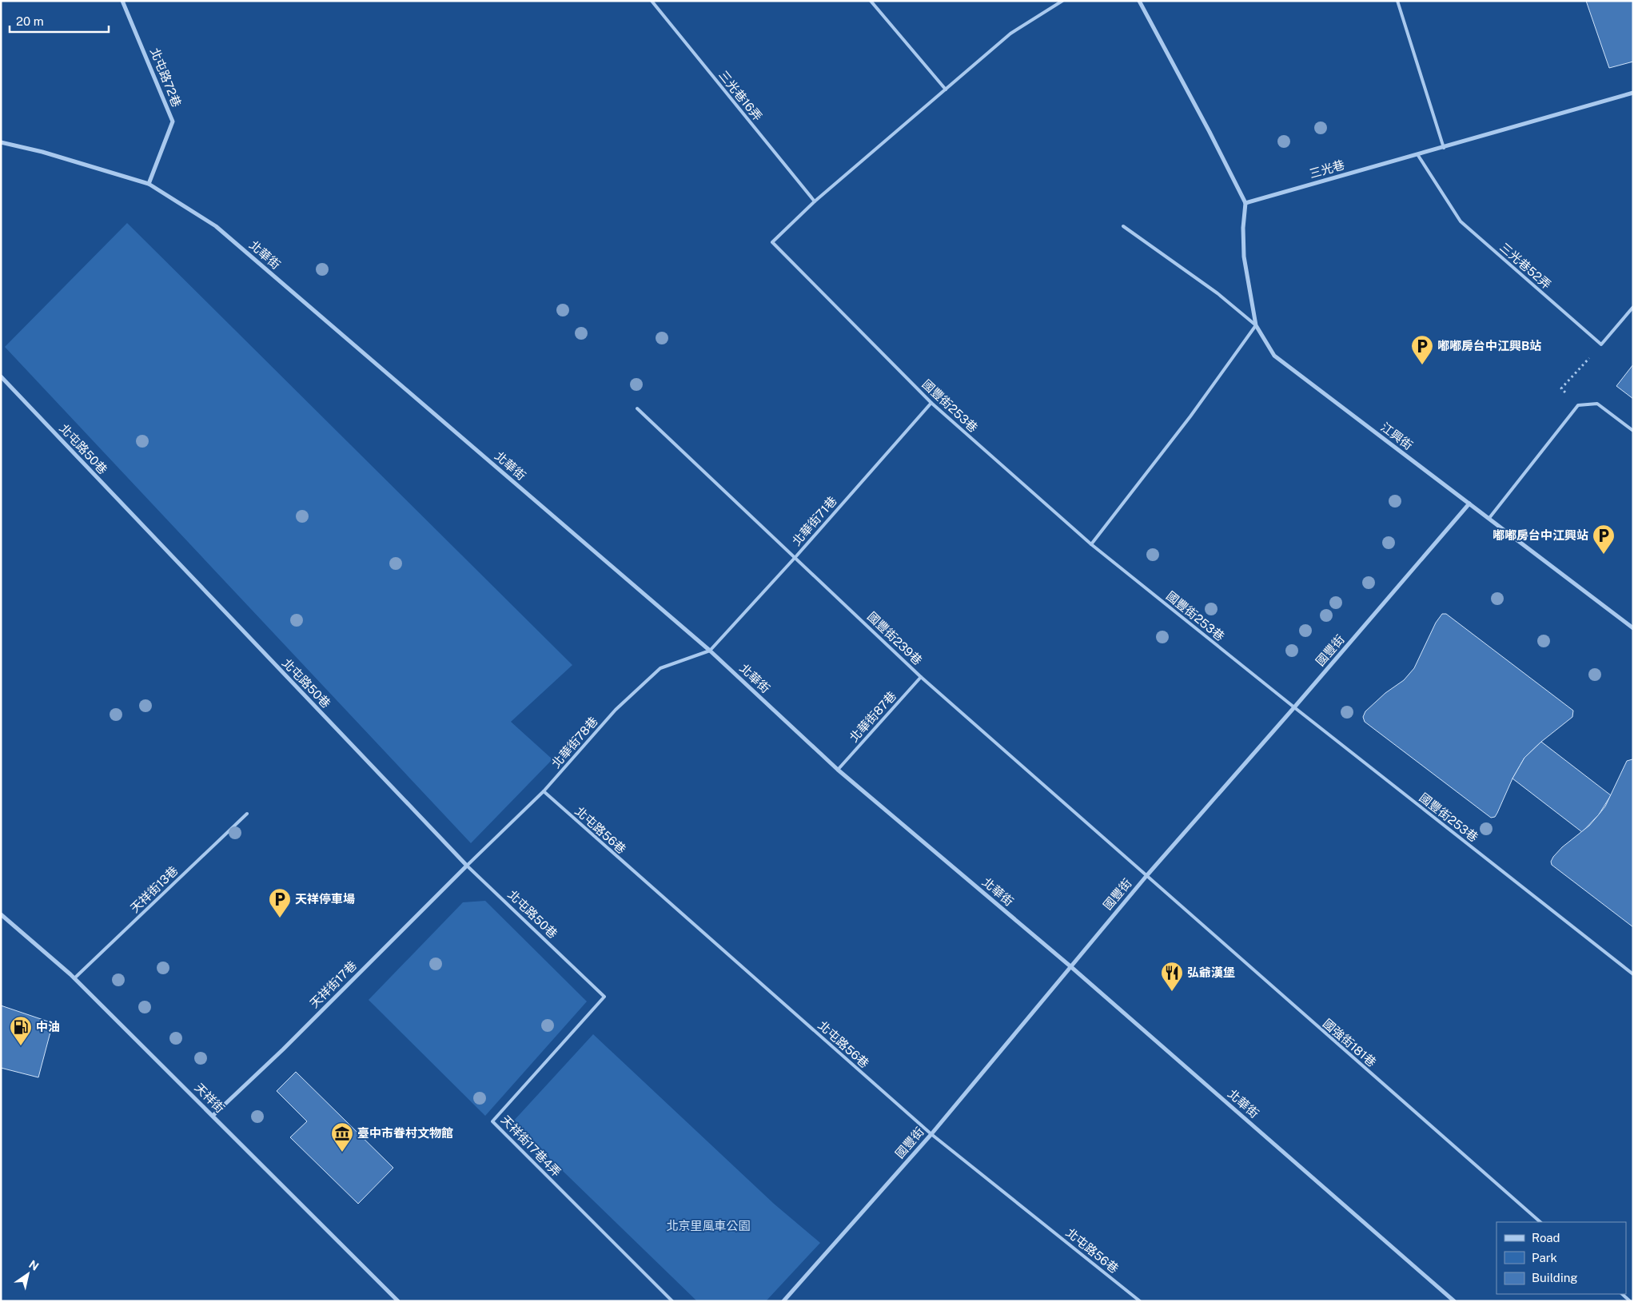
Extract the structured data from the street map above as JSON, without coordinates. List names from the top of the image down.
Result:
{
  "streets": {
    "street": [
      "北屯路72巷",
      "三光巷",
      "北華街",
      "江興街",
      "北屯路50巷",
      "國豐街",
      "天祥街17巷",
      "天祥街"
    ],
    "lane": [
      "三光巷16弄",
      "三光巷52弄",
      "國豐街253巷",
      "北華街71巷",
      "國豐街239巷",
      "北華街87巷",
      "北華街78巷",
      "北屯路56巷",
      "天祥街13巷",
      "國強街181巷",
      "天祥街17巷4弄"
    ]
  },
  "crossings": [
    ["北屯路72巷", "北華街"],
    ["三光巷16弄", "國豐街253巷"],
    ["三光巷", "三光巷52弄"],
    ["三光巷", "江興街"],
    ["北華街", "北華街71巷"],
    ["北華街", "國豐街"],
    ["北華街", "北華街87巷"],
    ["北華街", "北華街78巷"],
    ["國豐街253巷", "北華街71巷"],
    ["國豐街253巷", "國豐街"],
    ["江興街", "國豐街"],
    ["北屯路50巷", "北華街78巷"],
    ["北屯路50巷", "天祥街17巷"],
    ["北屯路50巷", "天祥街17巷4弄"],
    ["北華街71巷", "國豐街239巷"],
    ["北華街71巷", "北華街78巷"],
    ["國豐街239巷", "國豐街"],
    ["國豐街239巷", "北華街87巷"],
    ["國豐街239巷", "國強街181巷"],
    ["國豐街", "北屯路56巷"],
    ["國豐街", "國強街181巷"],
    ["北華街78巷", "北屯路56巷"],
    ["北華街78巷", "天祥街17巷"],
    ["天祥街13巷", "天祥街"],
    ["天祥街17巷", "天祥街"]
  ],
  "parks": ["北京里風車公園"],
  "places": {
    "parking": ["嘟嘟房台中江興B站", "嘟嘟房台中江興站", "天祥停車場"],
    "restaurant": ["弘爺漢堡"],
    "fuel station": ["中油"],
    "museum": ["臺中市眷村文物館"]
  },
  "legend": ["Road", "Park", "Building"],
  "scale_bar": "20 m",
  "north": "top right"
}
